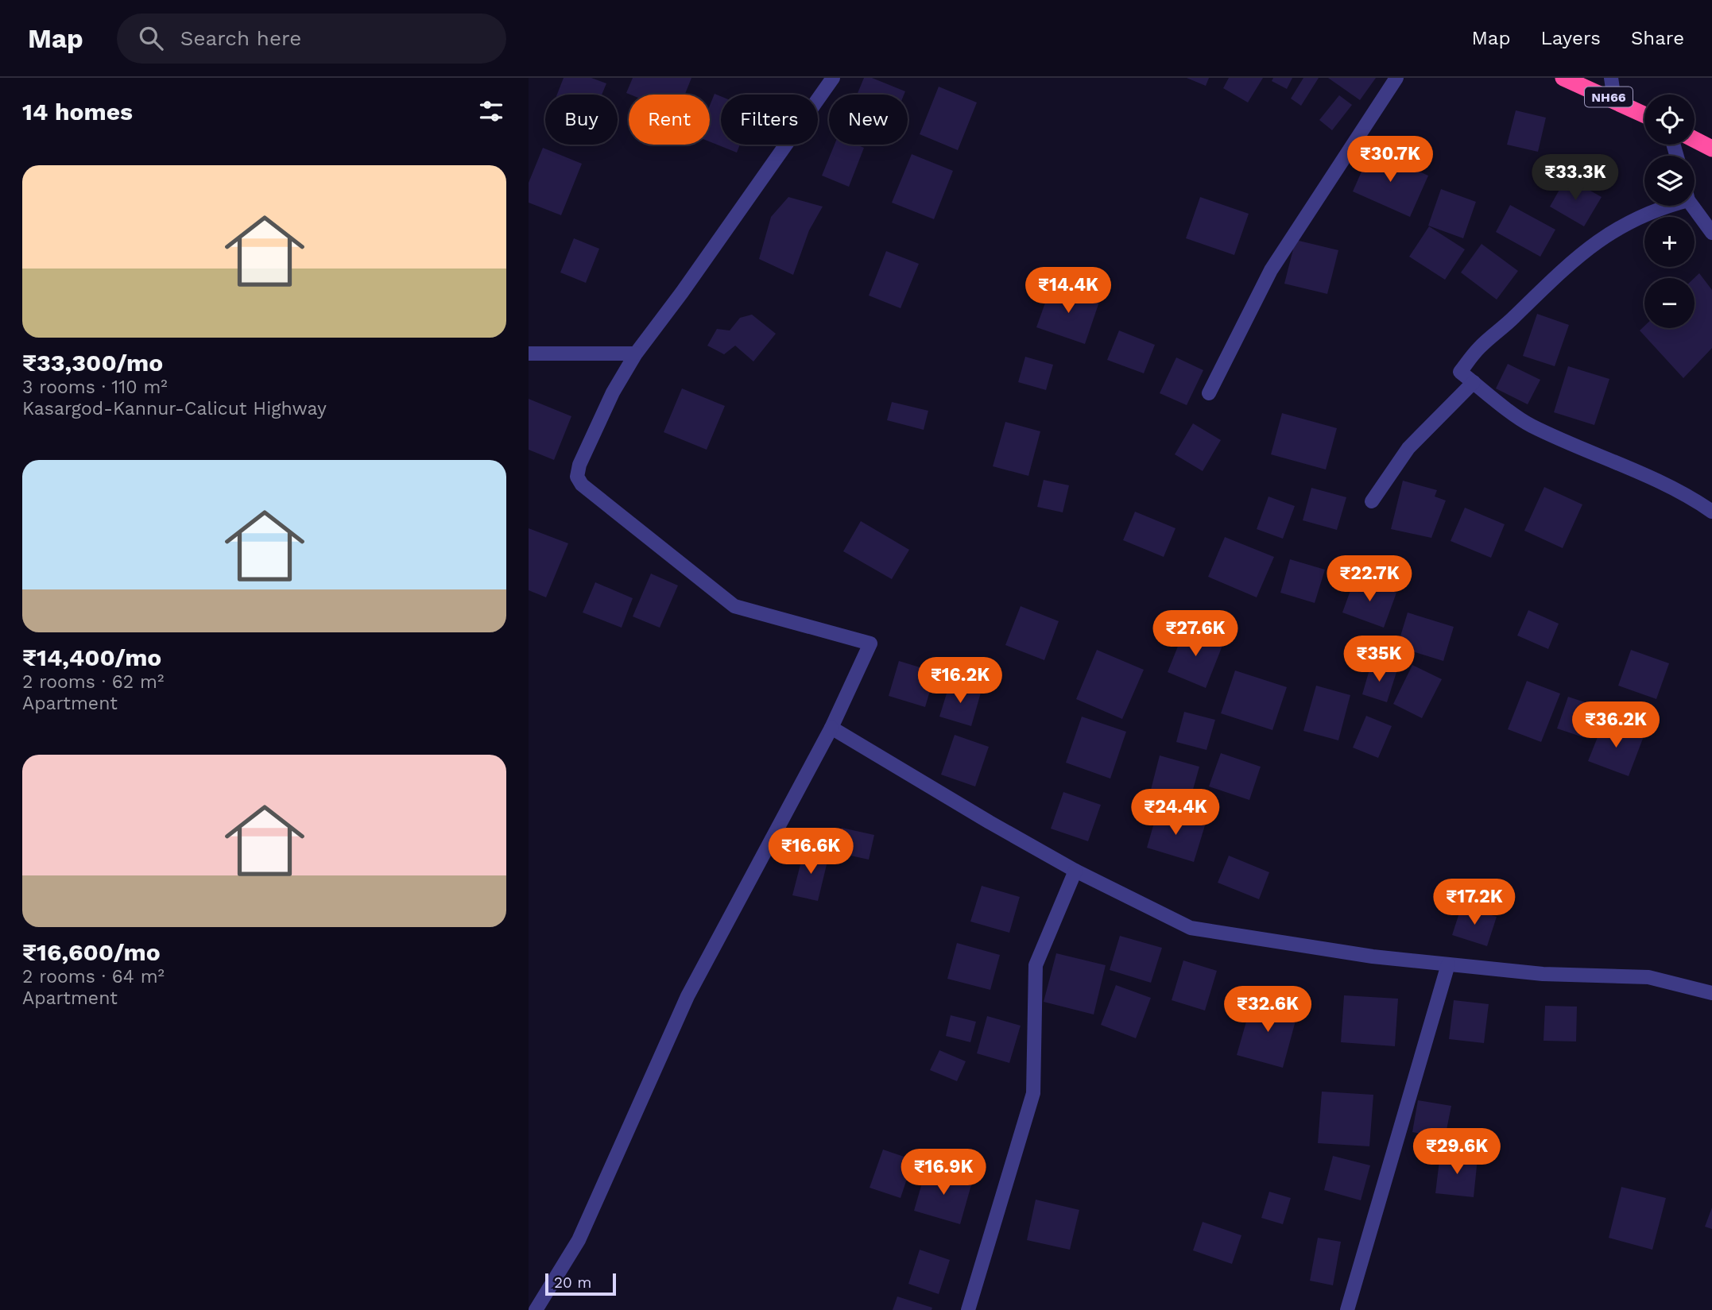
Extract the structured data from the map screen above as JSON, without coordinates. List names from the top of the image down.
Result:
{
  "streets": {
    "highway": ["NH66"]
  },
  "scale_bar": "20 m",
  "page": {
    "header": "Map",
    "search": "Search here",
    "nav": ["Map", "Layers", "Share"],
    "heading": "14 homes",
    "map_buttons": ["+", "−"],
    "chip": [
      "Buy",
      "Rent",
      "Filters",
      "New"
    ],
    "price": [
      "₹30.7K",
      "₹33.3K",
      "₹14.4K",
      "₹22.7K",
      "₹27.6K",
      "₹35K",
      "₹16.2K",
      "₹36.2K",
      "₹24.4K",
      "₹16.6K",
      "₹17.2K",
      "₹32.6K",
      "₹29.6K",
      "₹16.9K"
    ],
    "list": [
      {
        "name": "₹33,300/mo",
        "note": "3 rooms · 110 m² · Kasargod-Kannur-Calicut Highway"
      },
      {
        "name": "₹14,400/mo",
        "note": "2 rooms · 62 m² · Apartment"
      },
      {
        "name": "₹16,600/mo",
        "note": "2 rooms · 64 m² · Apartment"
      }
    ],
    "scale": "20 m"
  }
}
